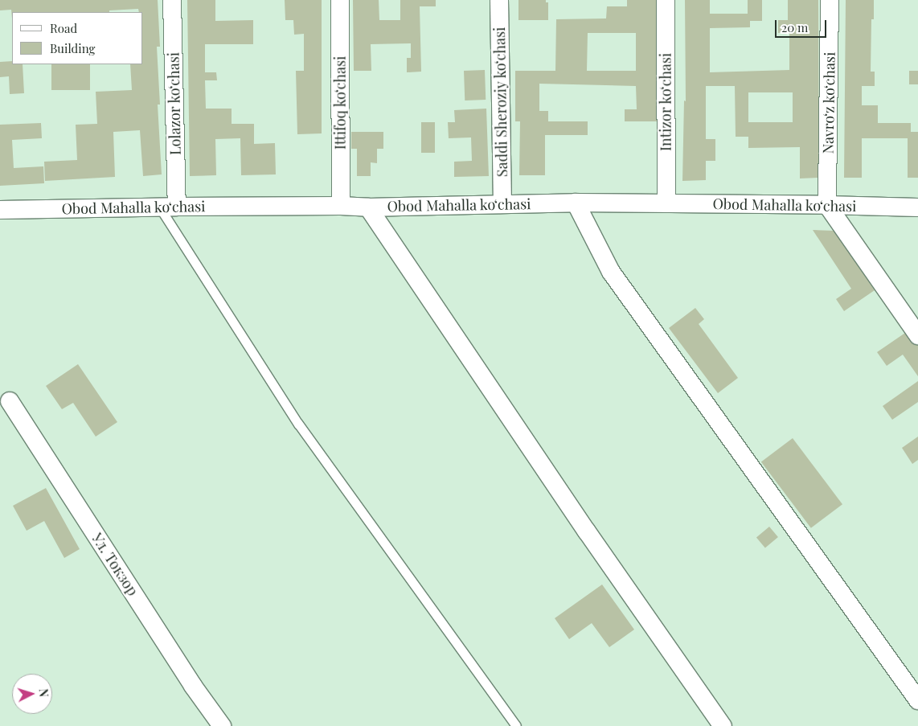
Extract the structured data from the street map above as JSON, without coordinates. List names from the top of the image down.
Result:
{
  "streets": {
    "street": [
      "Saddi Sheroziy koʻchasi",
      "Intizor koʻchasi",
      "Ittifoq ko‘chasi",
      "Navro‘z ko‘chasi",
      "Lolazor ko‘chasi",
      "Obod Mahalla ko‘chasi",
      "Ул. Токзор"
    ]
  },
  "crossings": [
    ["Saddi Sheroziy koʻchasi", "Obod Mahalla ko‘chasi"],
    ["Intizor koʻchasi", "Obod Mahalla ko‘chasi"],
    ["Ittifoq ko‘chasi", "Obod Mahalla ko‘chasi"],
    ["Navro‘z ko‘chasi", "Obod Mahalla ko‘chasi"],
    ["Lolazor ko‘chasi", "Obod Mahalla ko‘chasi"]
  ],
  "legend": ["Road", "Building"],
  "scale_bar": "20 m",
  "north": "right"
}
